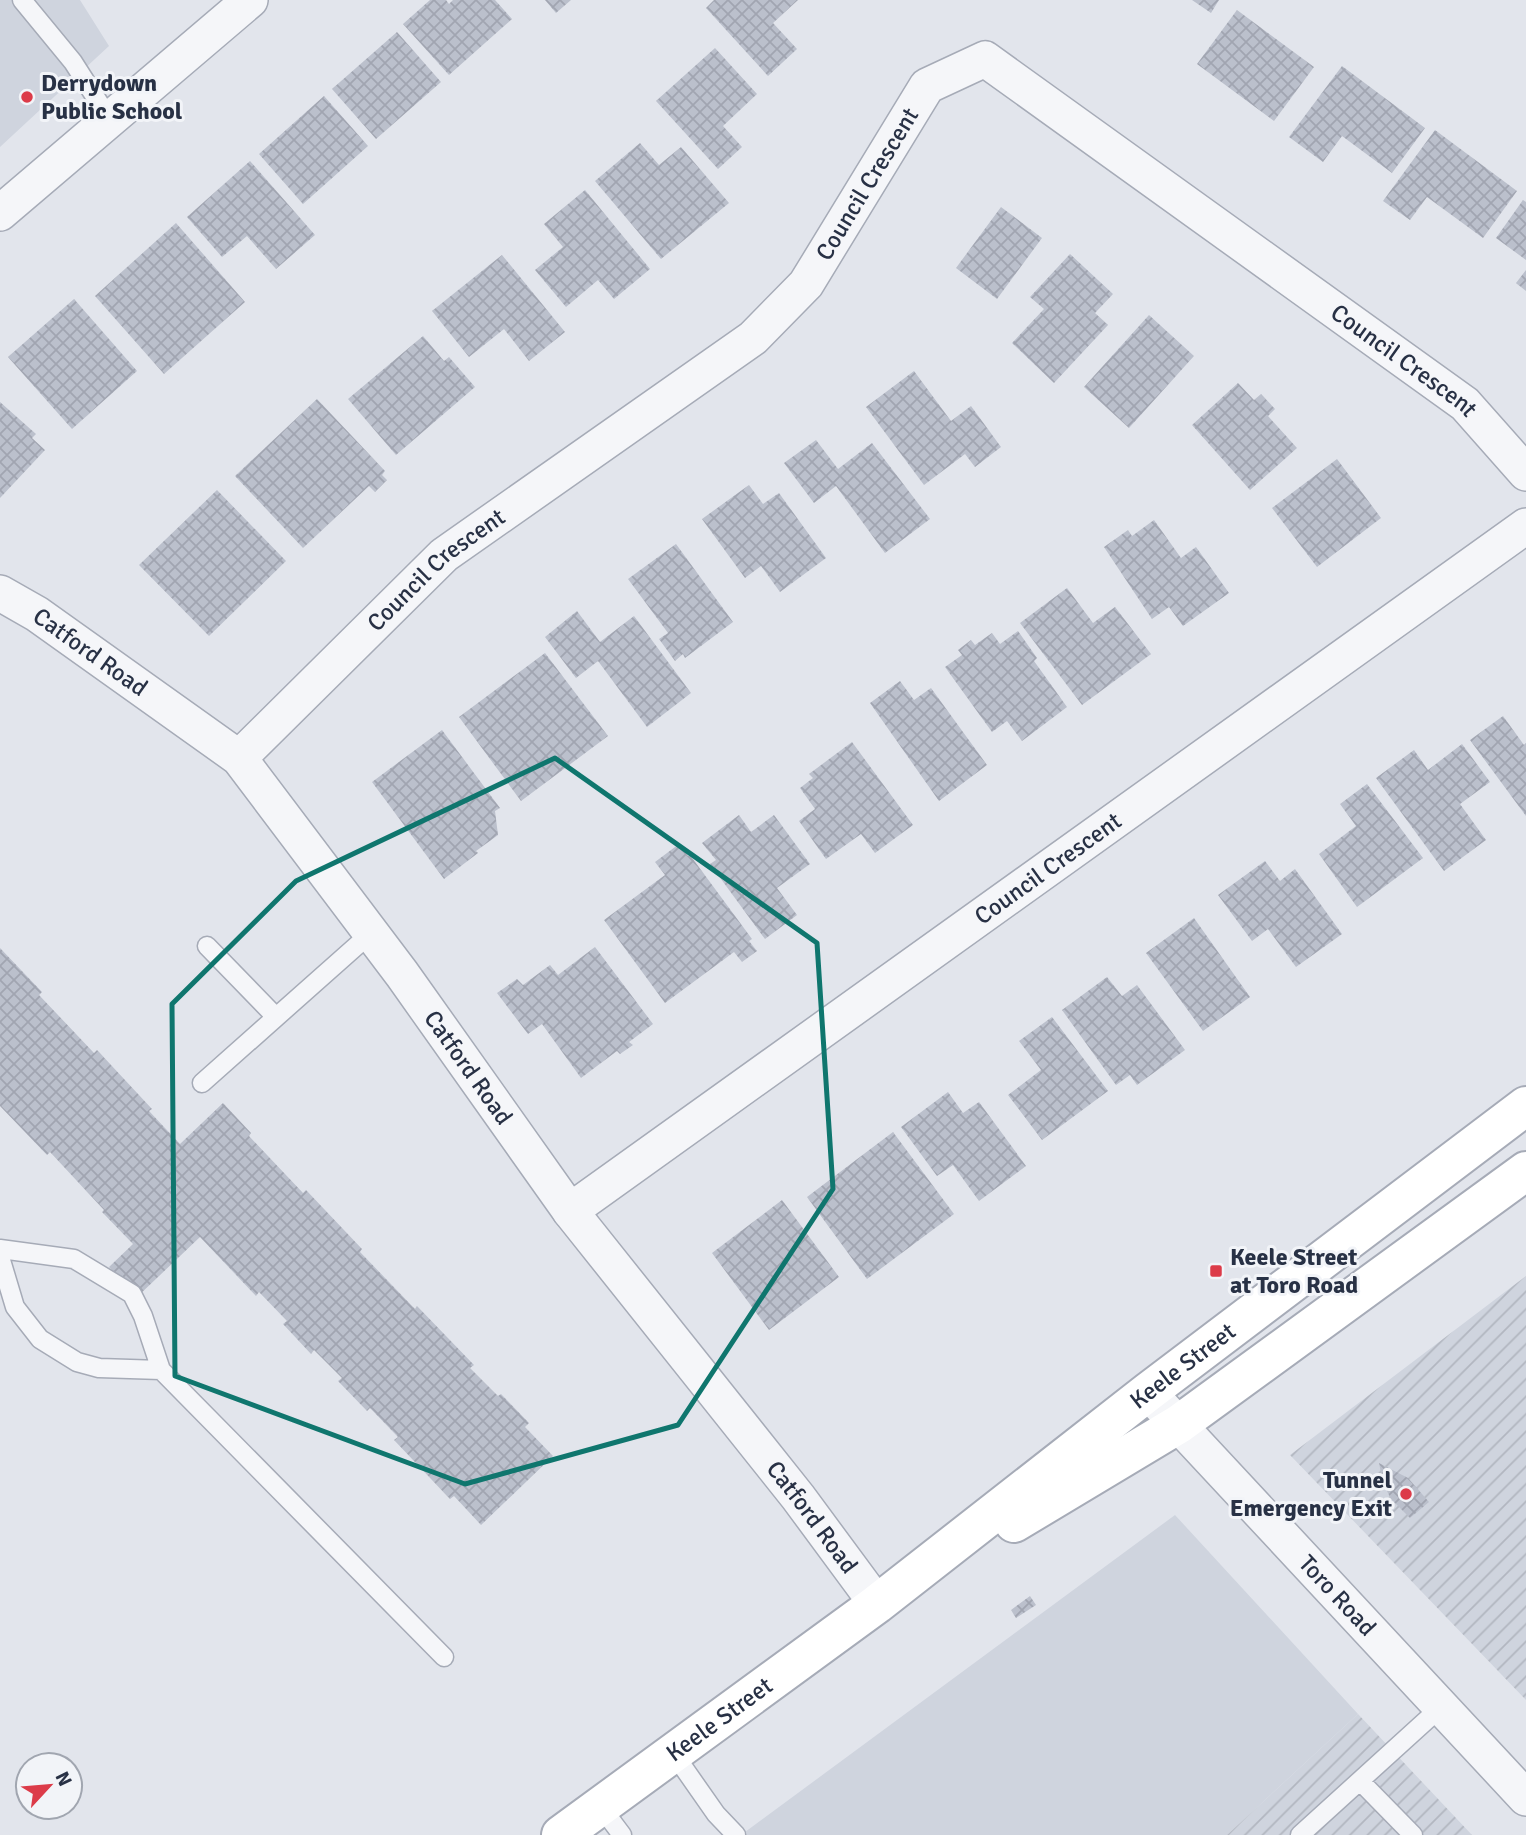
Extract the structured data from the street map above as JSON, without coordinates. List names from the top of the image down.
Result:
{
  "streets": {
    "main road": ["Keele Street"],
    "street": ["Council Crescent", "Catford Road", "Toro Road"]
  },
  "crossings": [
    ["Council Crescent", "Catford Road"],
    ["Catford Road", "Keele Street"],
    ["Keele Street", "Toro Road"]
  ],
  "places": {
    "other": ["Derrydown Public School", "Tunnel Emergency Exit"],
    "transit": ["Keele Street at Toro Road"]
  },
  "north": "top right"
}
